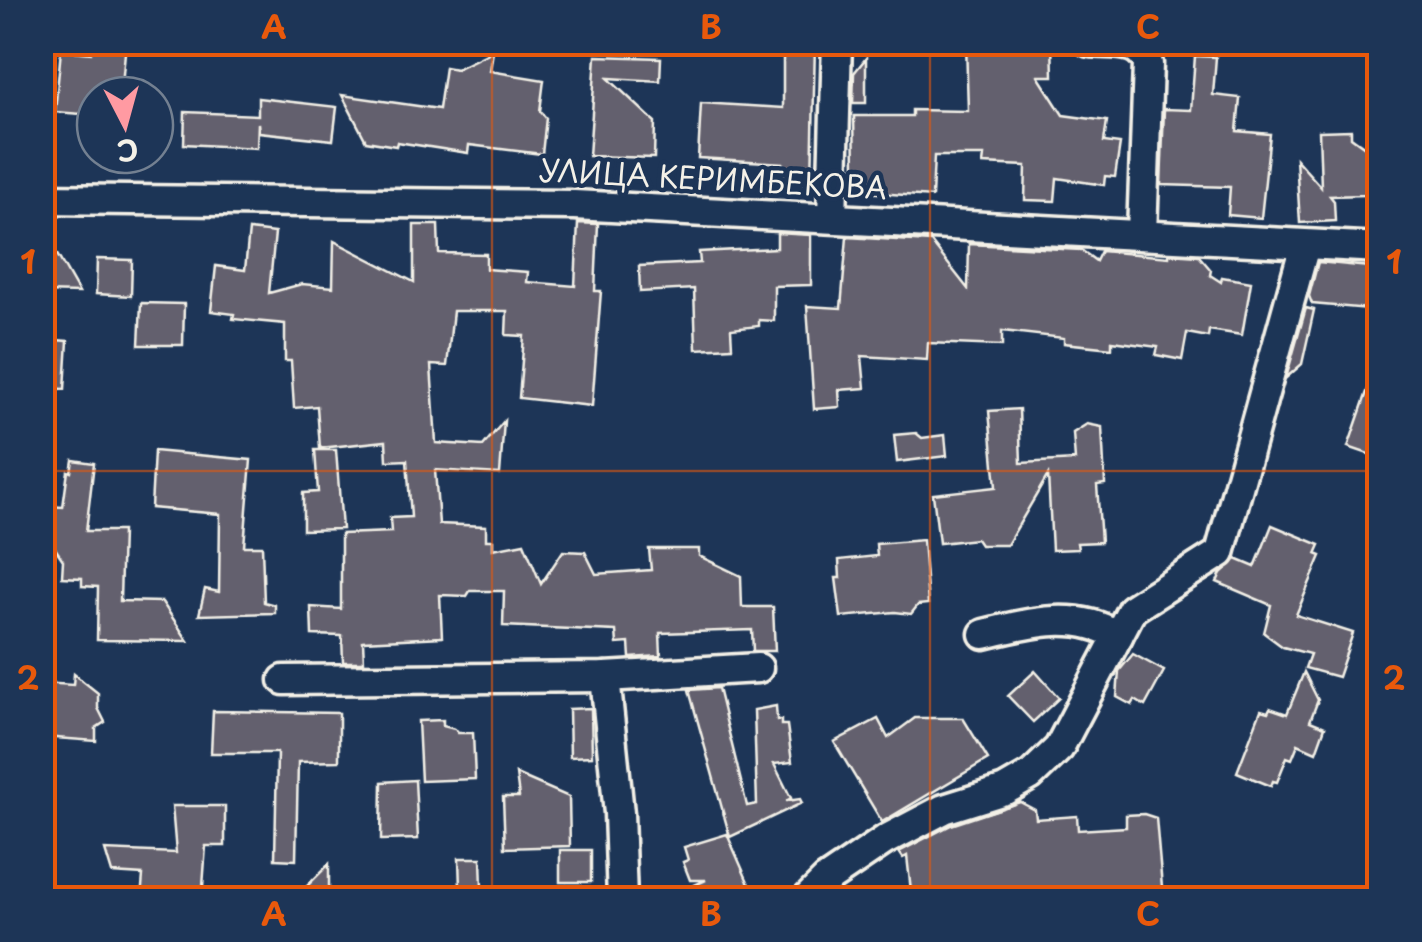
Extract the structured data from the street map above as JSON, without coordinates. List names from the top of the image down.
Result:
{
  "streets": {
    "street": ["УЛИЦА КЕРИМБЕКОВА"]
  },
  "north": "bottom",
  "grid": {
    "columns": ["A", "B", "C"],
    "rows": ["1", "2"]
  }
}
